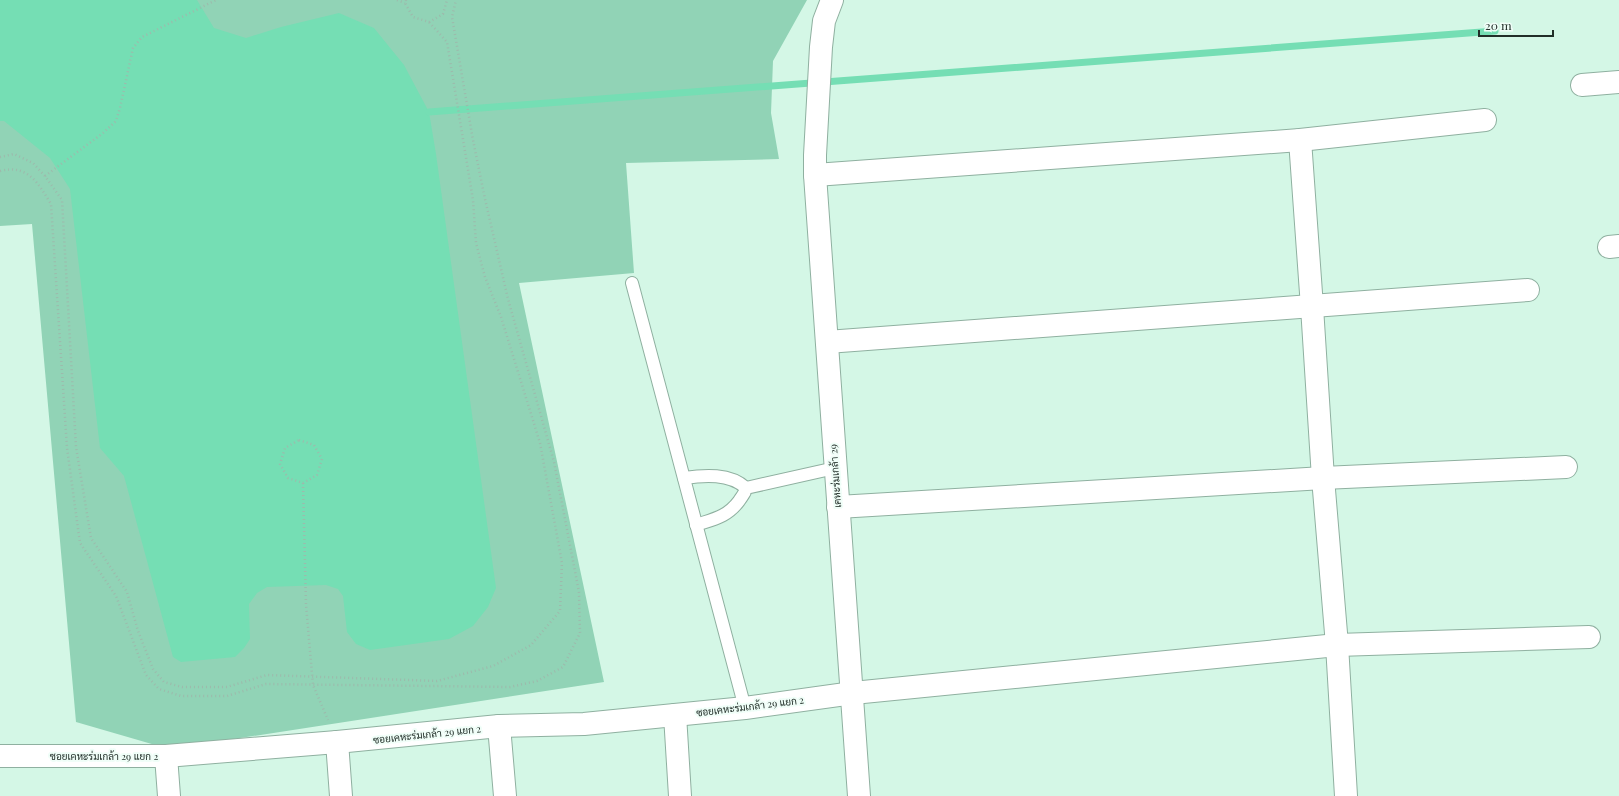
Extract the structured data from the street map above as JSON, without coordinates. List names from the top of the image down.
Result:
{
  "streets": {
    "street": ["เคหะร่มเกล้า 29", "ซอยเคหะร่มเกล้า 29 แยก 2"]
  },
  "crossings": [
    ["เคหะร่มเกล้า 29", "ซอยเคหะร่มเกล้า 29 แยก 2"]
  ],
  "scale_bar": "20 m"
}
